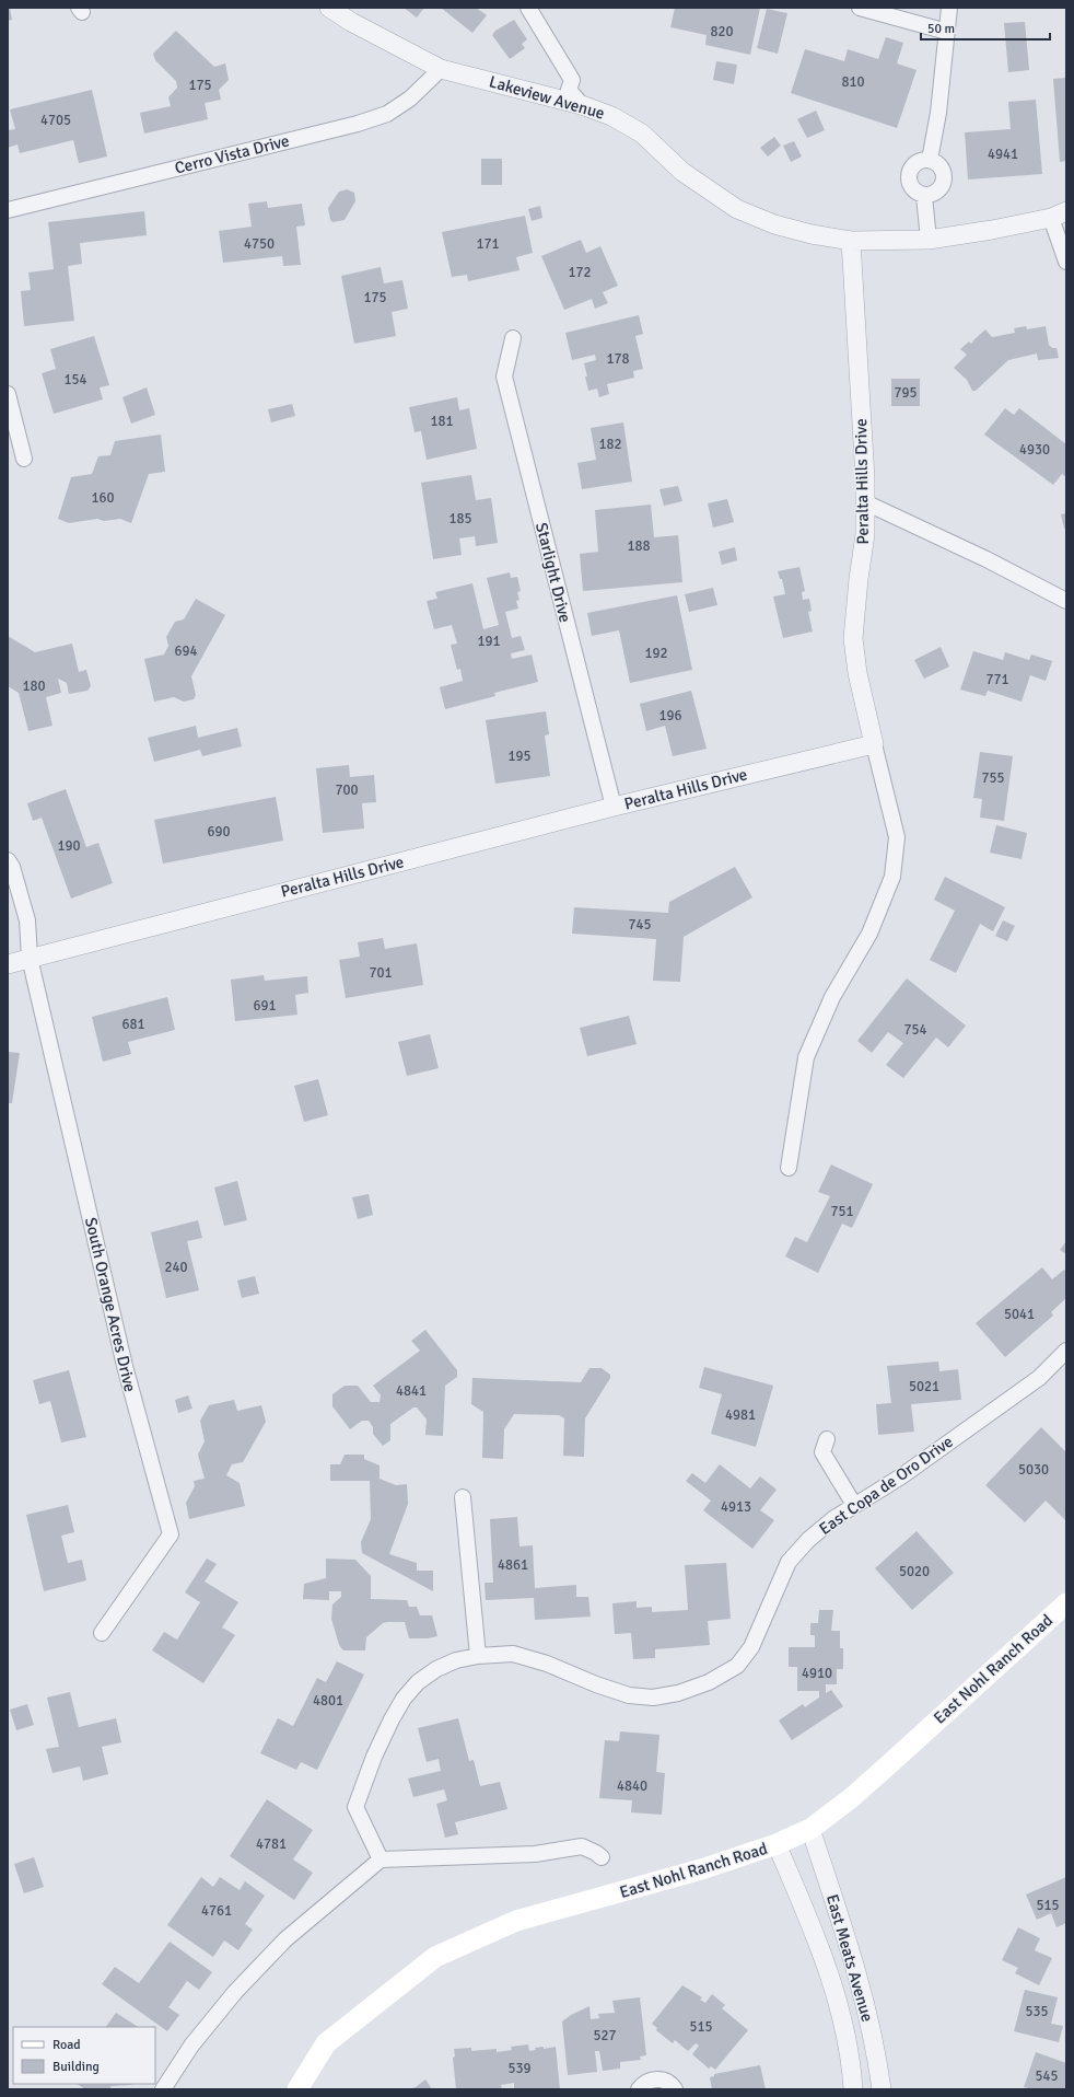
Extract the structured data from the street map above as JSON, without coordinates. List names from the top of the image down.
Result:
{
  "streets": {
    "main road": ["East Nohl Ranch Road"],
    "street": [
      "Lakeview Avenue",
      "Cerro Vista Drive",
      "Peralta Hills Drive",
      "Starlight Drive",
      "South Orange Acres Drive",
      "East Copa de Oro Drive",
      "East Meats Avenue"
    ]
  },
  "crossings": [
    ["Lakeview Avenue", "Cerro Vista Drive"],
    ["Lakeview Avenue", "Peralta Hills Drive"],
    ["Peralta Hills Drive", "Starlight Drive"],
    ["Peralta Hills Drive", "South Orange Acres Drive"],
    ["East Nohl Ranch Road", "East Meats Avenue"]
  ],
  "house_numbers": [
    "820",
    "810",
    "175",
    "4705",
    "4941",
    "4750",
    "171",
    "172",
    "175",
    "178",
    "154",
    "795",
    "181",
    "182",
    "4930",
    "160",
    "185",
    "188",
    "191",
    "694",
    "192",
    "771",
    "180",
    "196",
    "195",
    "755",
    "700",
    "690",
    "190",
    "745",
    "701",
    "691",
    "681",
    "754",
    "751",
    "240",
    "5041",
    "5021",
    "4841",
    "4981",
    "5030",
    "4913",
    "4861",
    "5020",
    "4910",
    "4801",
    "4840",
    "4781",
    "515",
    "4761",
    "535",
    "515",
    "527",
    "539",
    "545"
  ],
  "legend": ["Road", "Building"],
  "scale_bar": "50 m"
}
